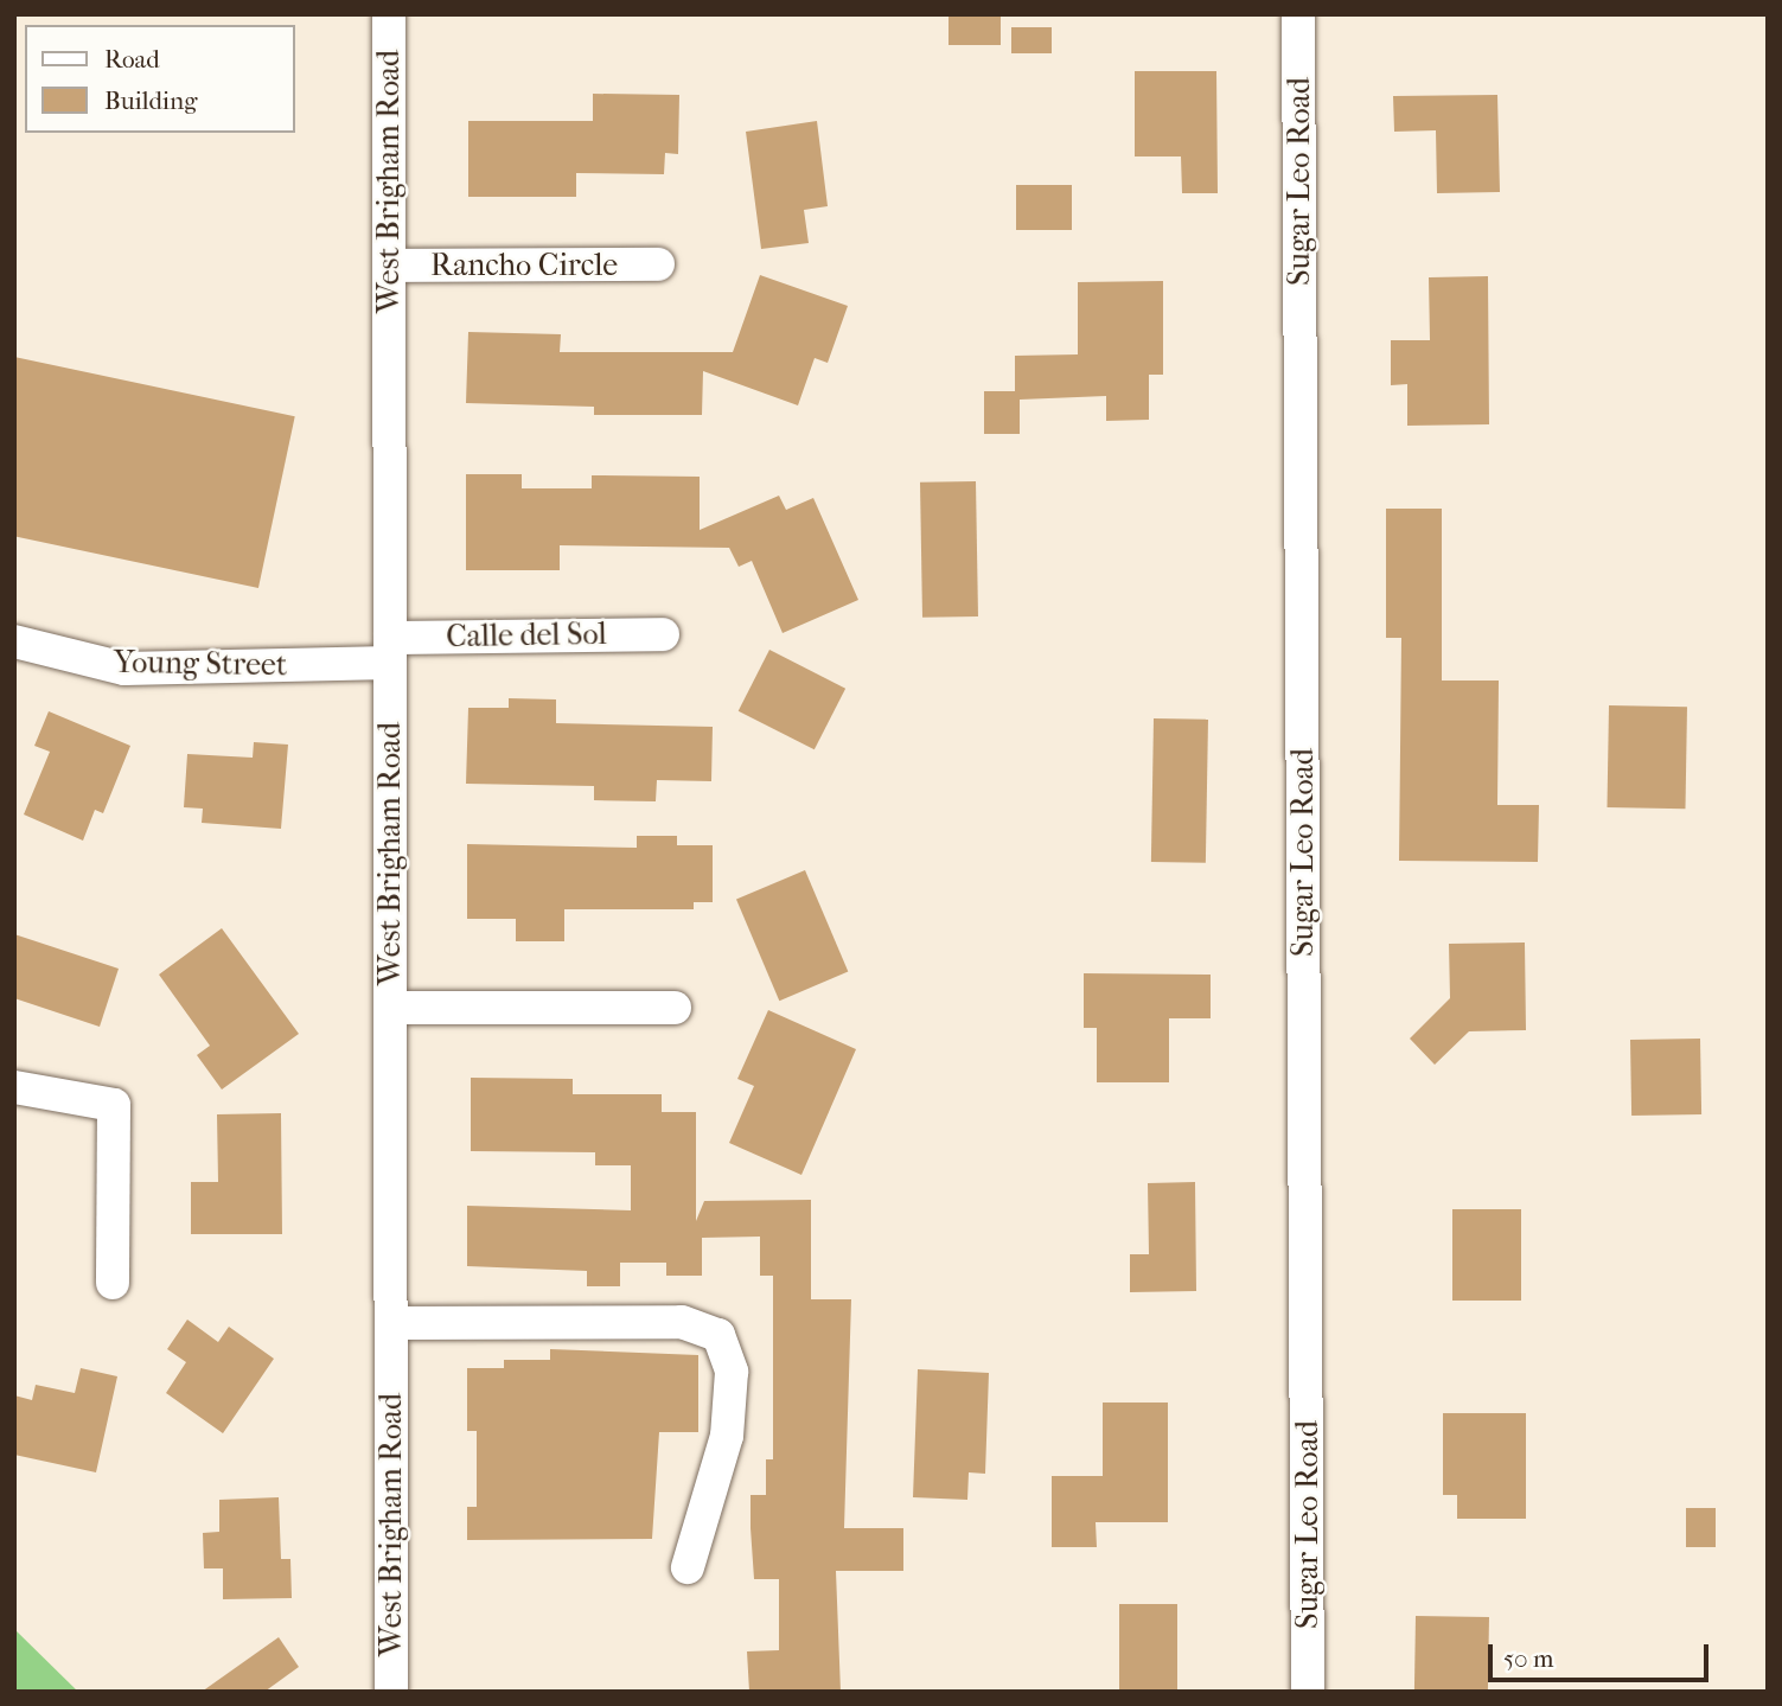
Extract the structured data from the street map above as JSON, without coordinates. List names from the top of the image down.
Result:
{
  "streets": {
    "street": [
      "West Brigham Road",
      "Sugar Leo Road",
      "Rancho Circle",
      "Calle del Sol",
      "Young Street"
    ]
  },
  "crossings": [
    ["West Brigham Road", "Rancho Circle"],
    ["West Brigham Road", "Calle del Sol"],
    ["West Brigham Road", "Young Street"],
    ["Calle del Sol", "Young Street"]
  ],
  "legend": ["Road", "Building"],
  "scale_bar": "50 m"
}
